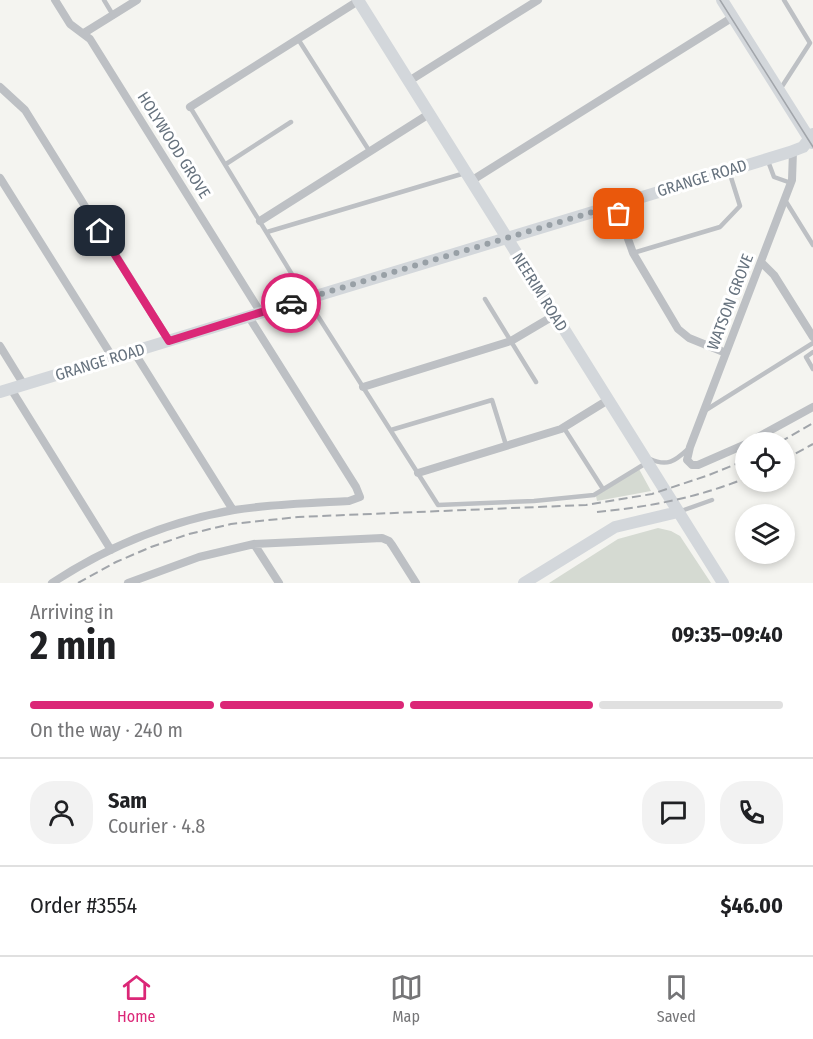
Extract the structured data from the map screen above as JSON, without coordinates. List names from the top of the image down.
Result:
{
  "streets": {
    "main road": ["GRANGE ROAD", "NEERIM ROAD"],
    "street": ["HOLYWOOD GROVE", "WATSON GROVE"]
  },
  "crossings": [
    ["HOLYWOOD GROVE", "GRANGE ROAD"],
    ["GRANGE ROAD", "NEERIM ROAD"],
    ["GRANGE ROAD", "WATSON GROVE"]
  ],
  "page": {
    "heading": ["2 min", "Arriving in", "09:35–09:40"],
    "panel": [
      "Sam",
      "Courier · 4.8",
      "Order #3554",
      "$46.00"
    ],
    "bar": "On the way · 240 m",
    "tabs": ["Home", "Map", "Saved"]
  }
}
